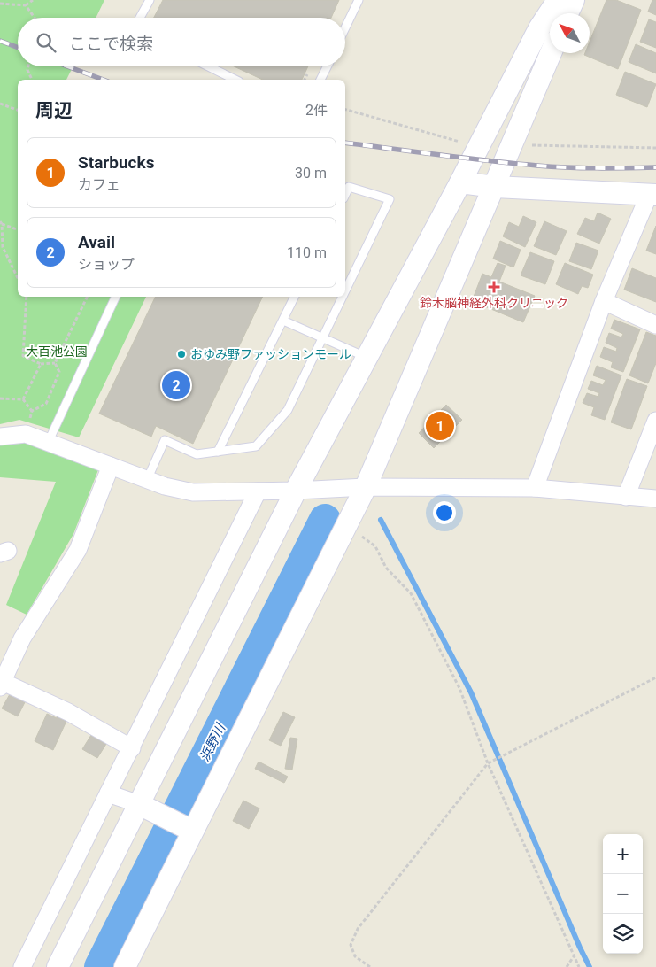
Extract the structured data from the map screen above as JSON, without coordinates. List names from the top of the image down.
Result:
{
  "water": ["浜野川"],
  "parks": ["大百池公園"],
  "places": {
    "health": ["鈴木脳神経外科クリニック"],
    "other": ["おゆみ野ファッションモール"]
  },
  "north": "top left",
  "page": {
    "search": "ここで検索",
    "heading": ["周辺", "2件"],
    "list": [
      {
        "mark": "1",
        "name": "Starbucks",
        "note": "カフェ",
        "value": "30 m"
      },
      {
        "mark": "2",
        "name": "Avail",
        "note": "ショップ",
        "value": "110 m"
      }
    ],
    "pins": ["2", "1"],
    "map_buttons": ["+", "−"]
  }
}
